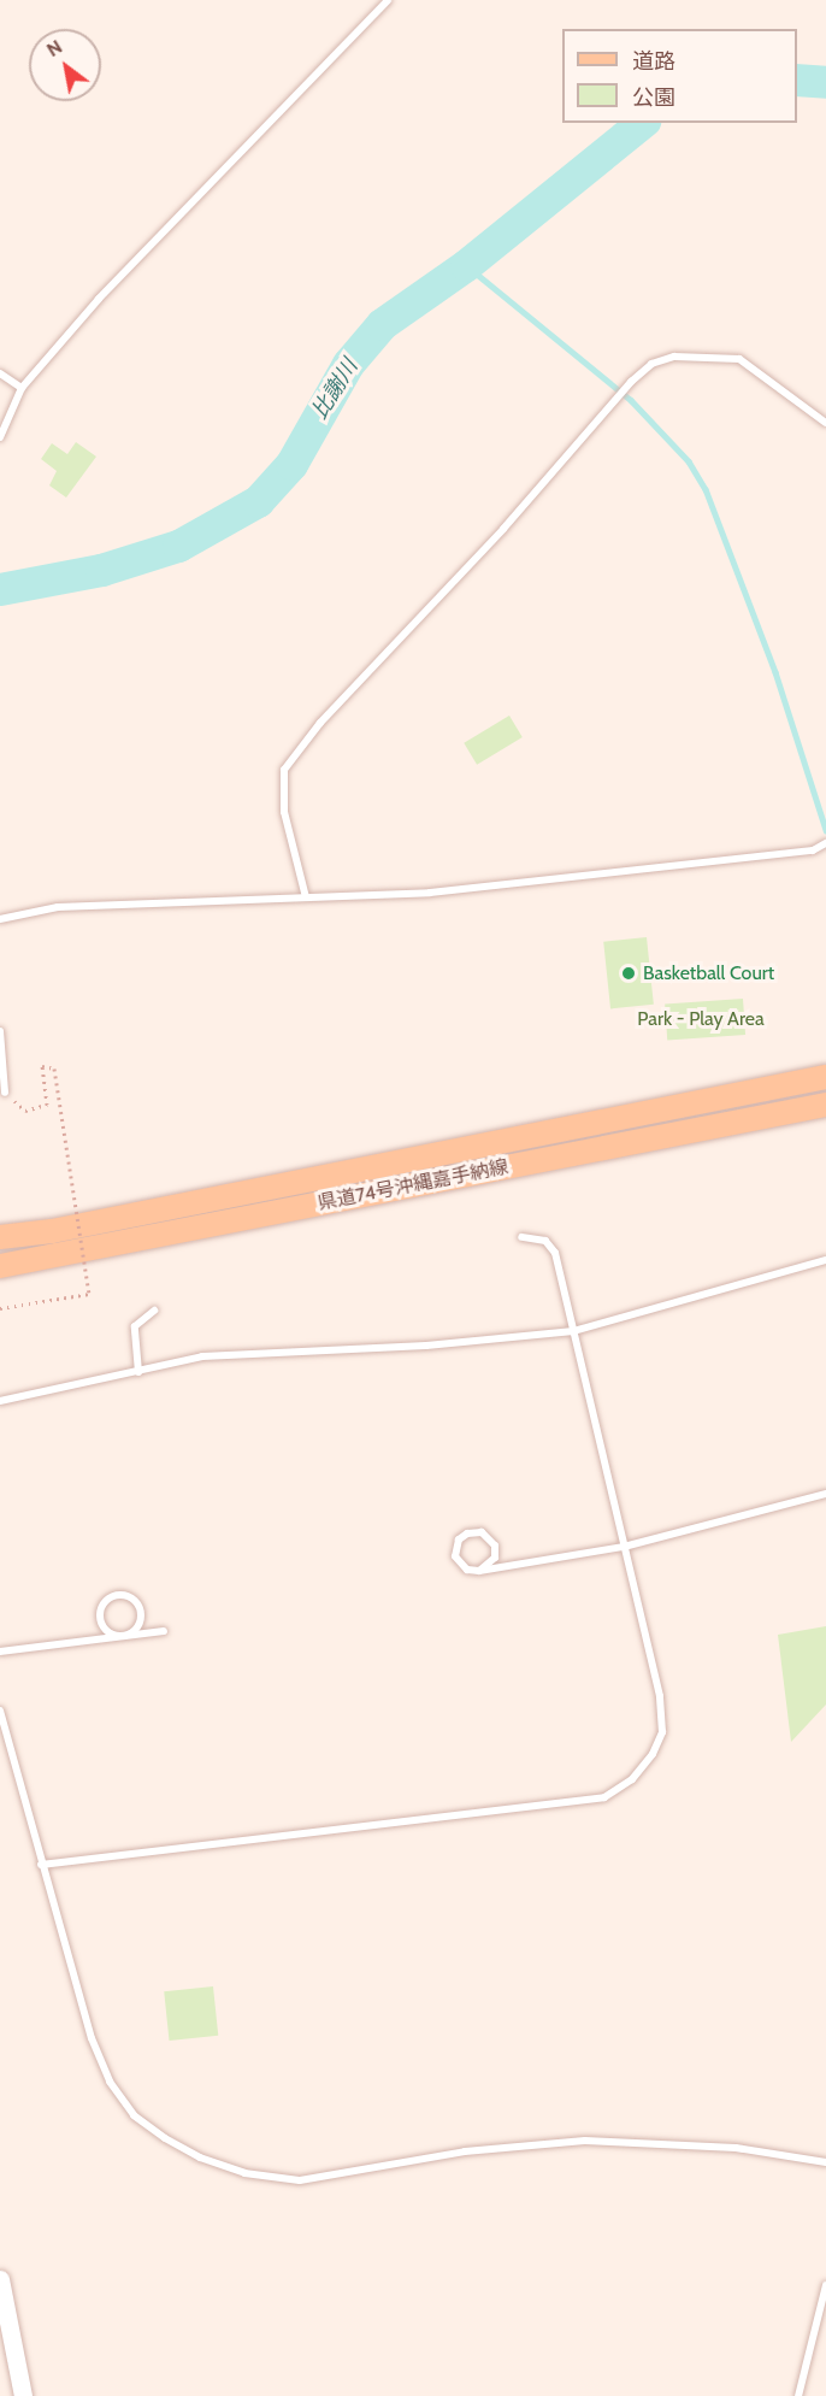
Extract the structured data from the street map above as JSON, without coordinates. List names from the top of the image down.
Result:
{
  "streets": {
    "main road": ["県道74号沖縄嘉手納線"]
  },
  "water": ["比謝川"],
  "parks": ["Park - Play Area"],
  "places": ["Basketball Court"],
  "legend": ["道路", "公園"],
  "north": "top left"
}
